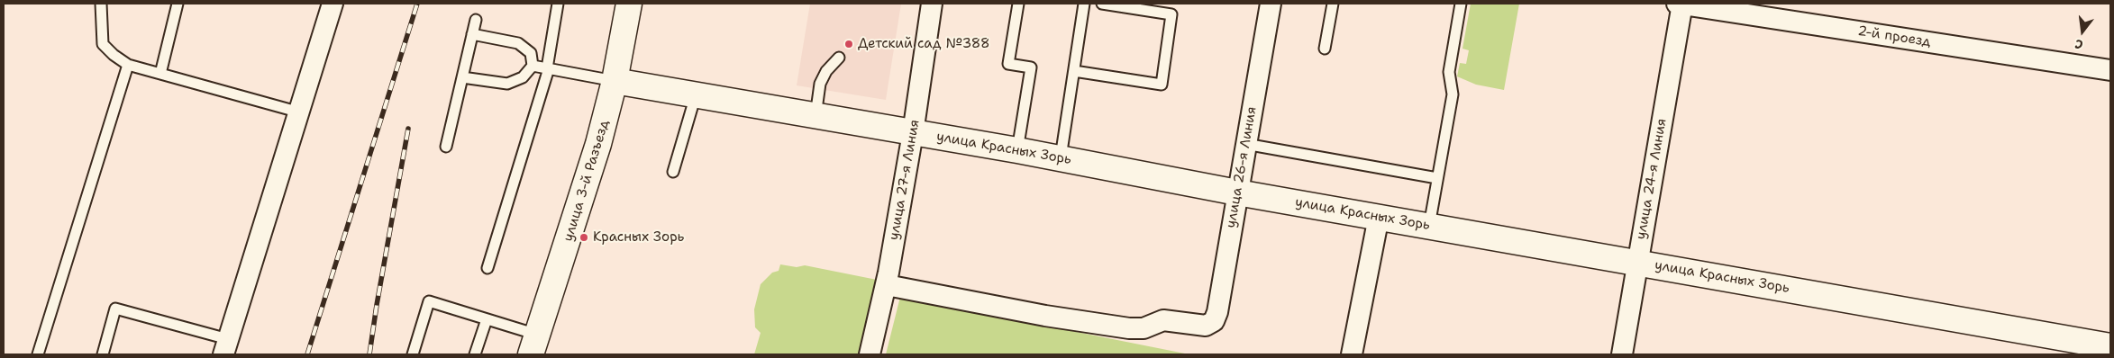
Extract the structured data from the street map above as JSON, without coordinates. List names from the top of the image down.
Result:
{
  "streets": {
    "street": [
      "2-й проезд",
      "улица Красных Зорь",
      "улица 26-я Линия",
      "улица 24-я Линия",
      "улица 27-я Линия",
      "улица 3-й Разъезд"
    ]
  },
  "crossings": [
    ["2-й проезд", "улица 24-я Линия"],
    ["улица Красных Зорь", "улица 26-я Линия"],
    ["улица Красных Зорь", "улица 24-я Линия"],
    ["улица Красных Зорь", "улица 27-я Линия"],
    ["улица Красных Зорь", "улица 3-й Разъезд"],
    ["улица 26-я Линия", "улица 27-я Линия"]
  ],
  "places": ["Детский сад №388", "Красных Зорь"],
  "north": "bottom"
}
